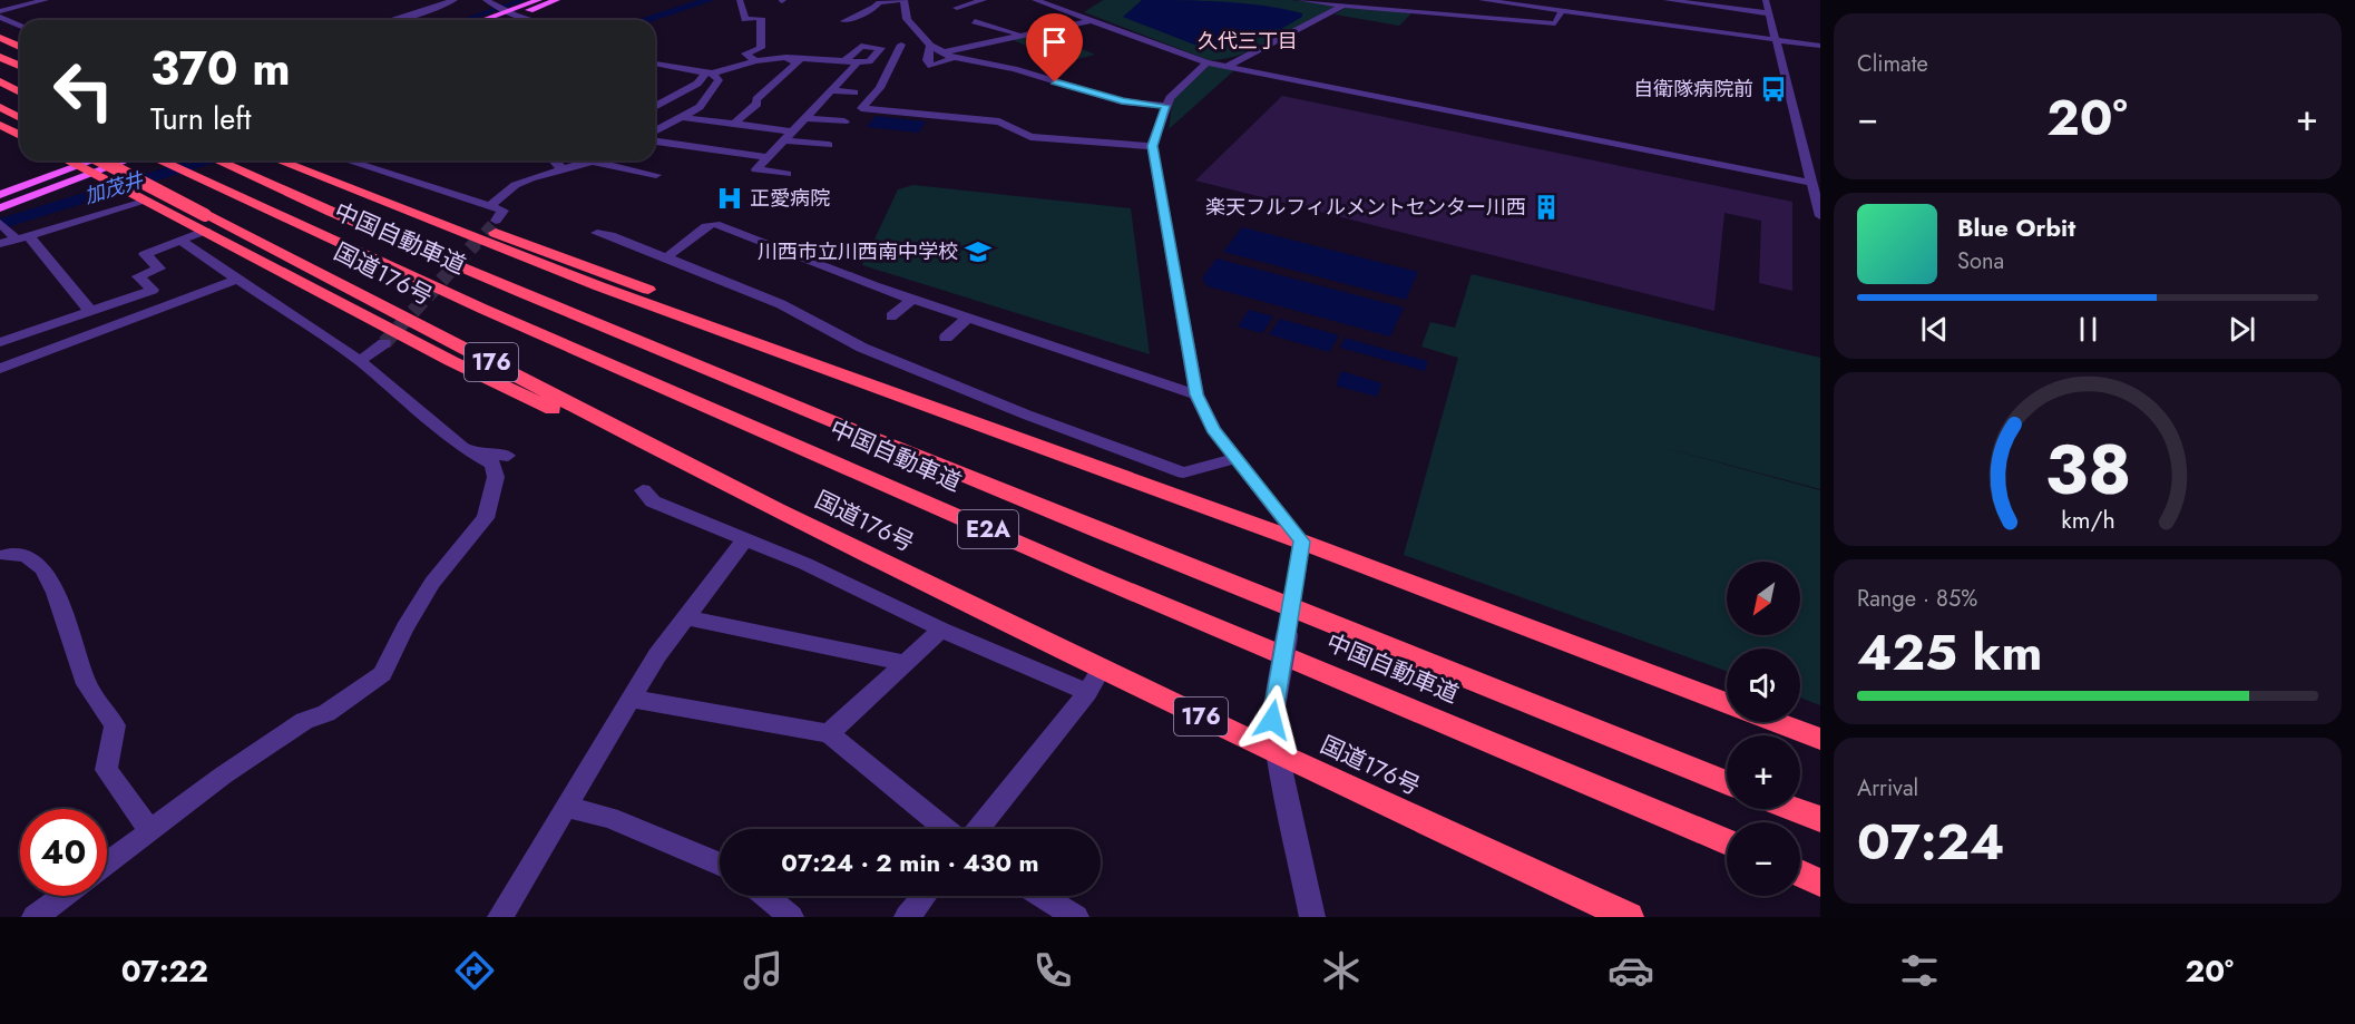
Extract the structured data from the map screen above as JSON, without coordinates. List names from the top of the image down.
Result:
{
  "streets": {
    "highway": [
      "中国自動車道",
      "国道176号",
      "176",
      "E2A"
    ]
  },
  "districts": ["久代三丁目"],
  "water": ["加茂井"],
  "places": {
    "bus stop": ["自衛隊病院前"],
    "hospital": ["正愛病院"],
    "building": ["楽天フルフィルメントセンター川西"],
    "school or university": ["川西市立川西南中学校"]
  },
  "north": "bottom left",
  "page": {
    "tile": [
      "Climate",
      ["Range · 85%", "425 km"],
      ["Arrival", "07:24"]
    ],
    "turn": ["370 m", "Turn left"],
    "heat": ["−", "20°", "+"],
    "song": ["Blue Orbit", "Sona"],
    "map_buttons": ["+", "−"],
    "limit": "40",
    "trip": "07:24 · 2 min · 430 m",
    "tabs": ["07:22", "20°"],
    "gauge": ["38", "km/h"]
  }
}
